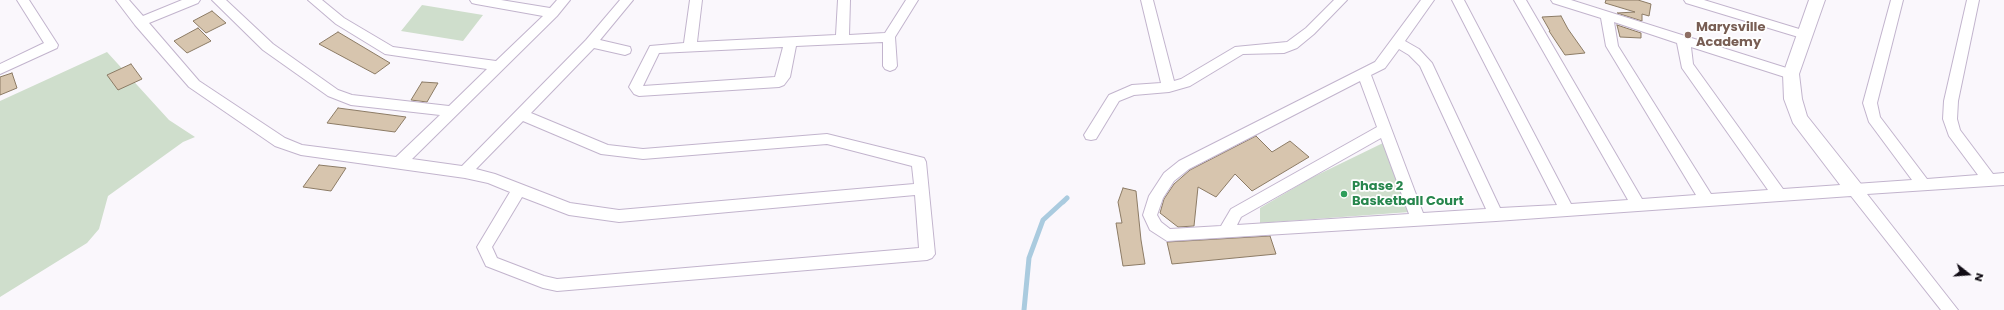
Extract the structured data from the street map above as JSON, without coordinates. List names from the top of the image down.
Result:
{
  "places": ["Marysville Academy", "Phase 2 Basketball Court"],
  "north": "right"
}
